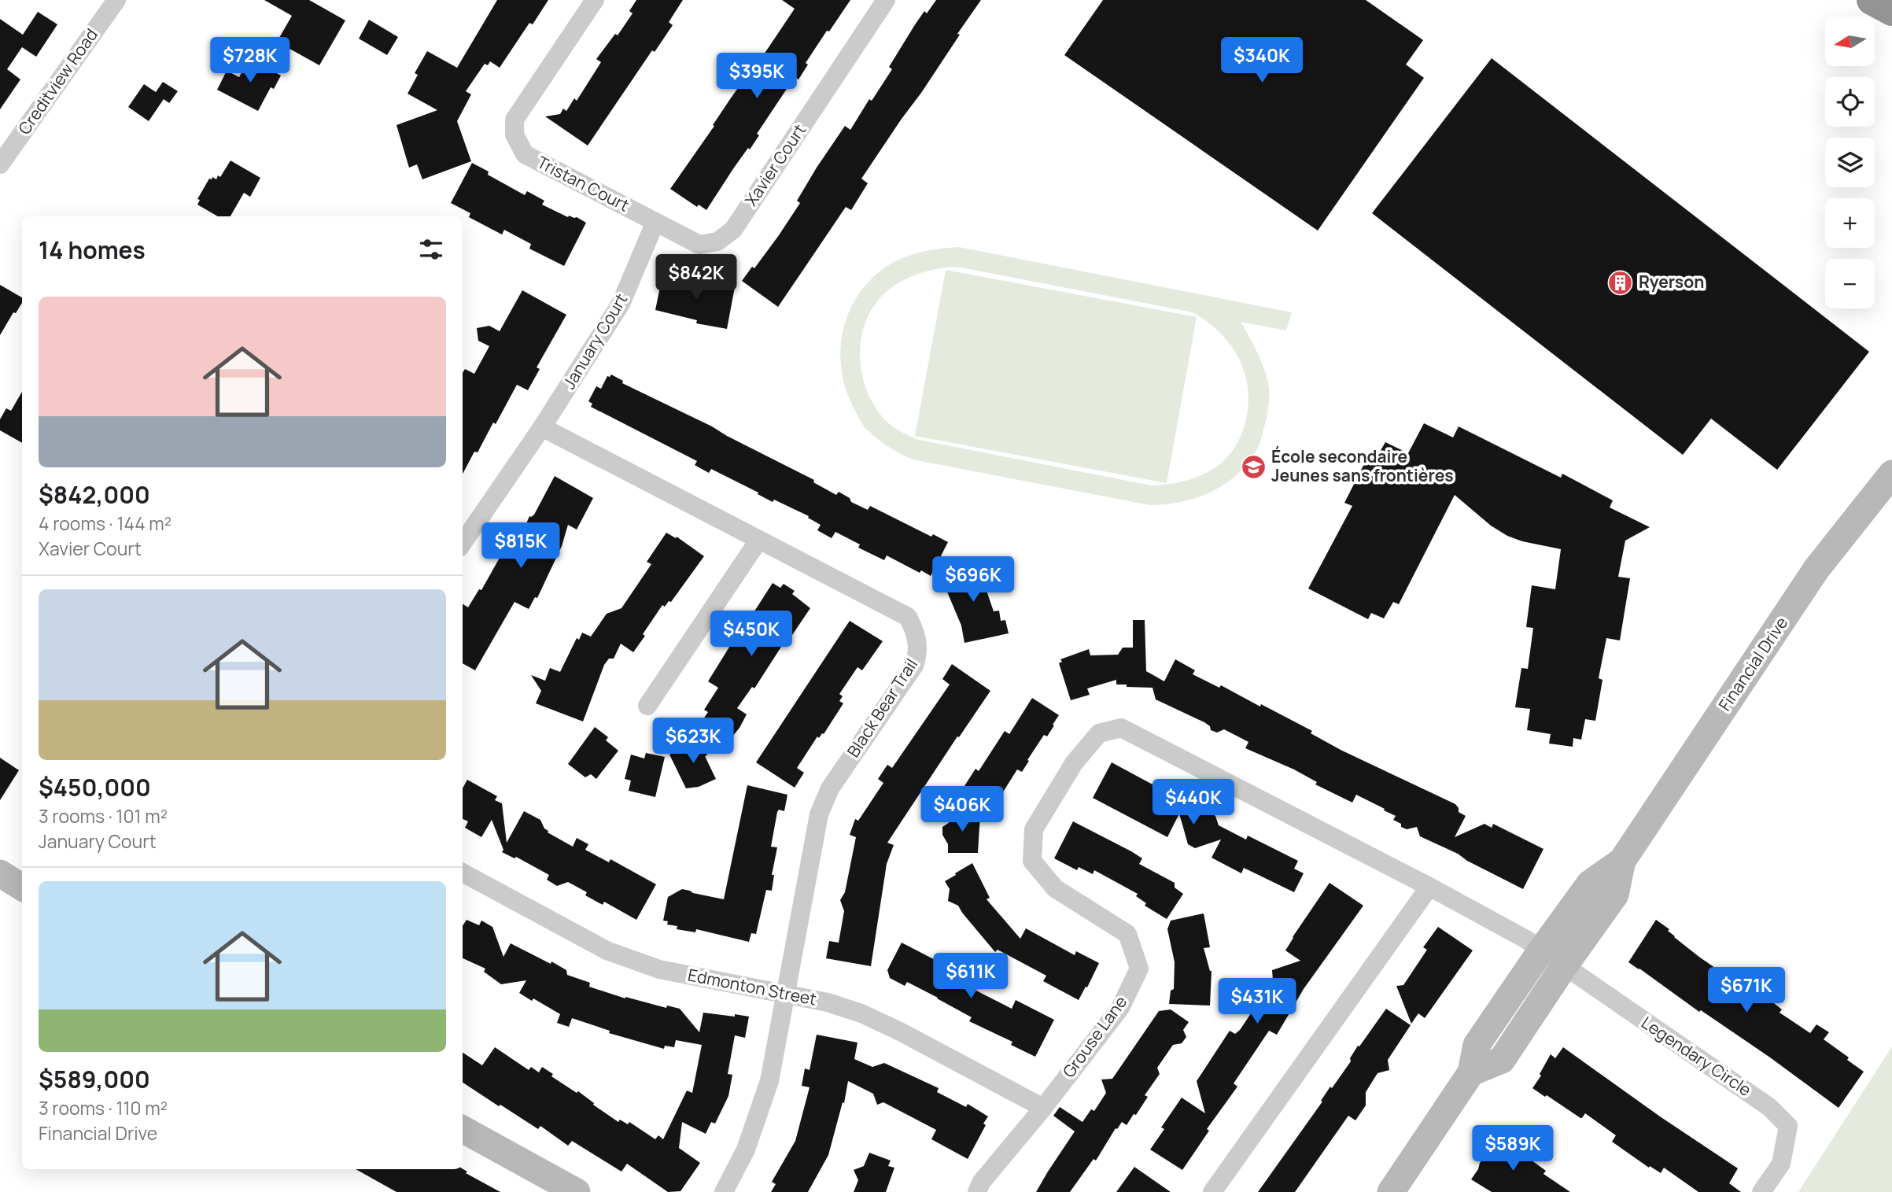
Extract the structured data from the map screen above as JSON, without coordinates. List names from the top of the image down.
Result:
{
  "streets": {
    "street": [
      "Creditview Road",
      "Xavier Court",
      "Tristan Court",
      "January Court",
      "Financial Drive",
      "Black Bear Trail",
      "Edmonton Street",
      "Grouse Lane",
      "Legendary Circle"
    ]
  },
  "crossings": [
    ["Xavier Court", "Tristan Court"],
    ["Xavier Court", "January Court"],
    ["Tristan Court", "January Court"],
    ["January Court", "Black Bear Trail"],
    ["Financial Drive", "Grouse Lane"],
    ["Financial Drive", "Legendary Circle"],
    ["Black Bear Trail", "Edmonton Street"],
    ["Edmonton Street", "Grouse Lane"],
    ["Grouse Lane", "Legendary Circle"]
  ],
  "places": {
    "building": ["Ryerson"],
    "school or university": ["École secondaire Jeunes sans frontières"]
  },
  "north": "left",
  "page": {
    "map_buttons": ["+", "−"],
    "price": [
      "$728K",
      "$340K",
      "$395K",
      "$842K",
      "$815K",
      "$696K",
      "$450K",
      "$623K",
      "$440K",
      "$406K",
      "$611K",
      "$671K",
      "$431K",
      "$589K"
    ],
    "heading": "14 homes",
    "list": [
      {
        "name": "$842,000",
        "note": "4 rooms · 144 m² · Xavier Court"
      },
      {
        "name": "$450,000",
        "note": "3 rooms · 101 m² · January Court"
      },
      {
        "name": "$589,000",
        "note": "3 rooms · 110 m² · Financial Drive"
      }
    ]
  }
}
